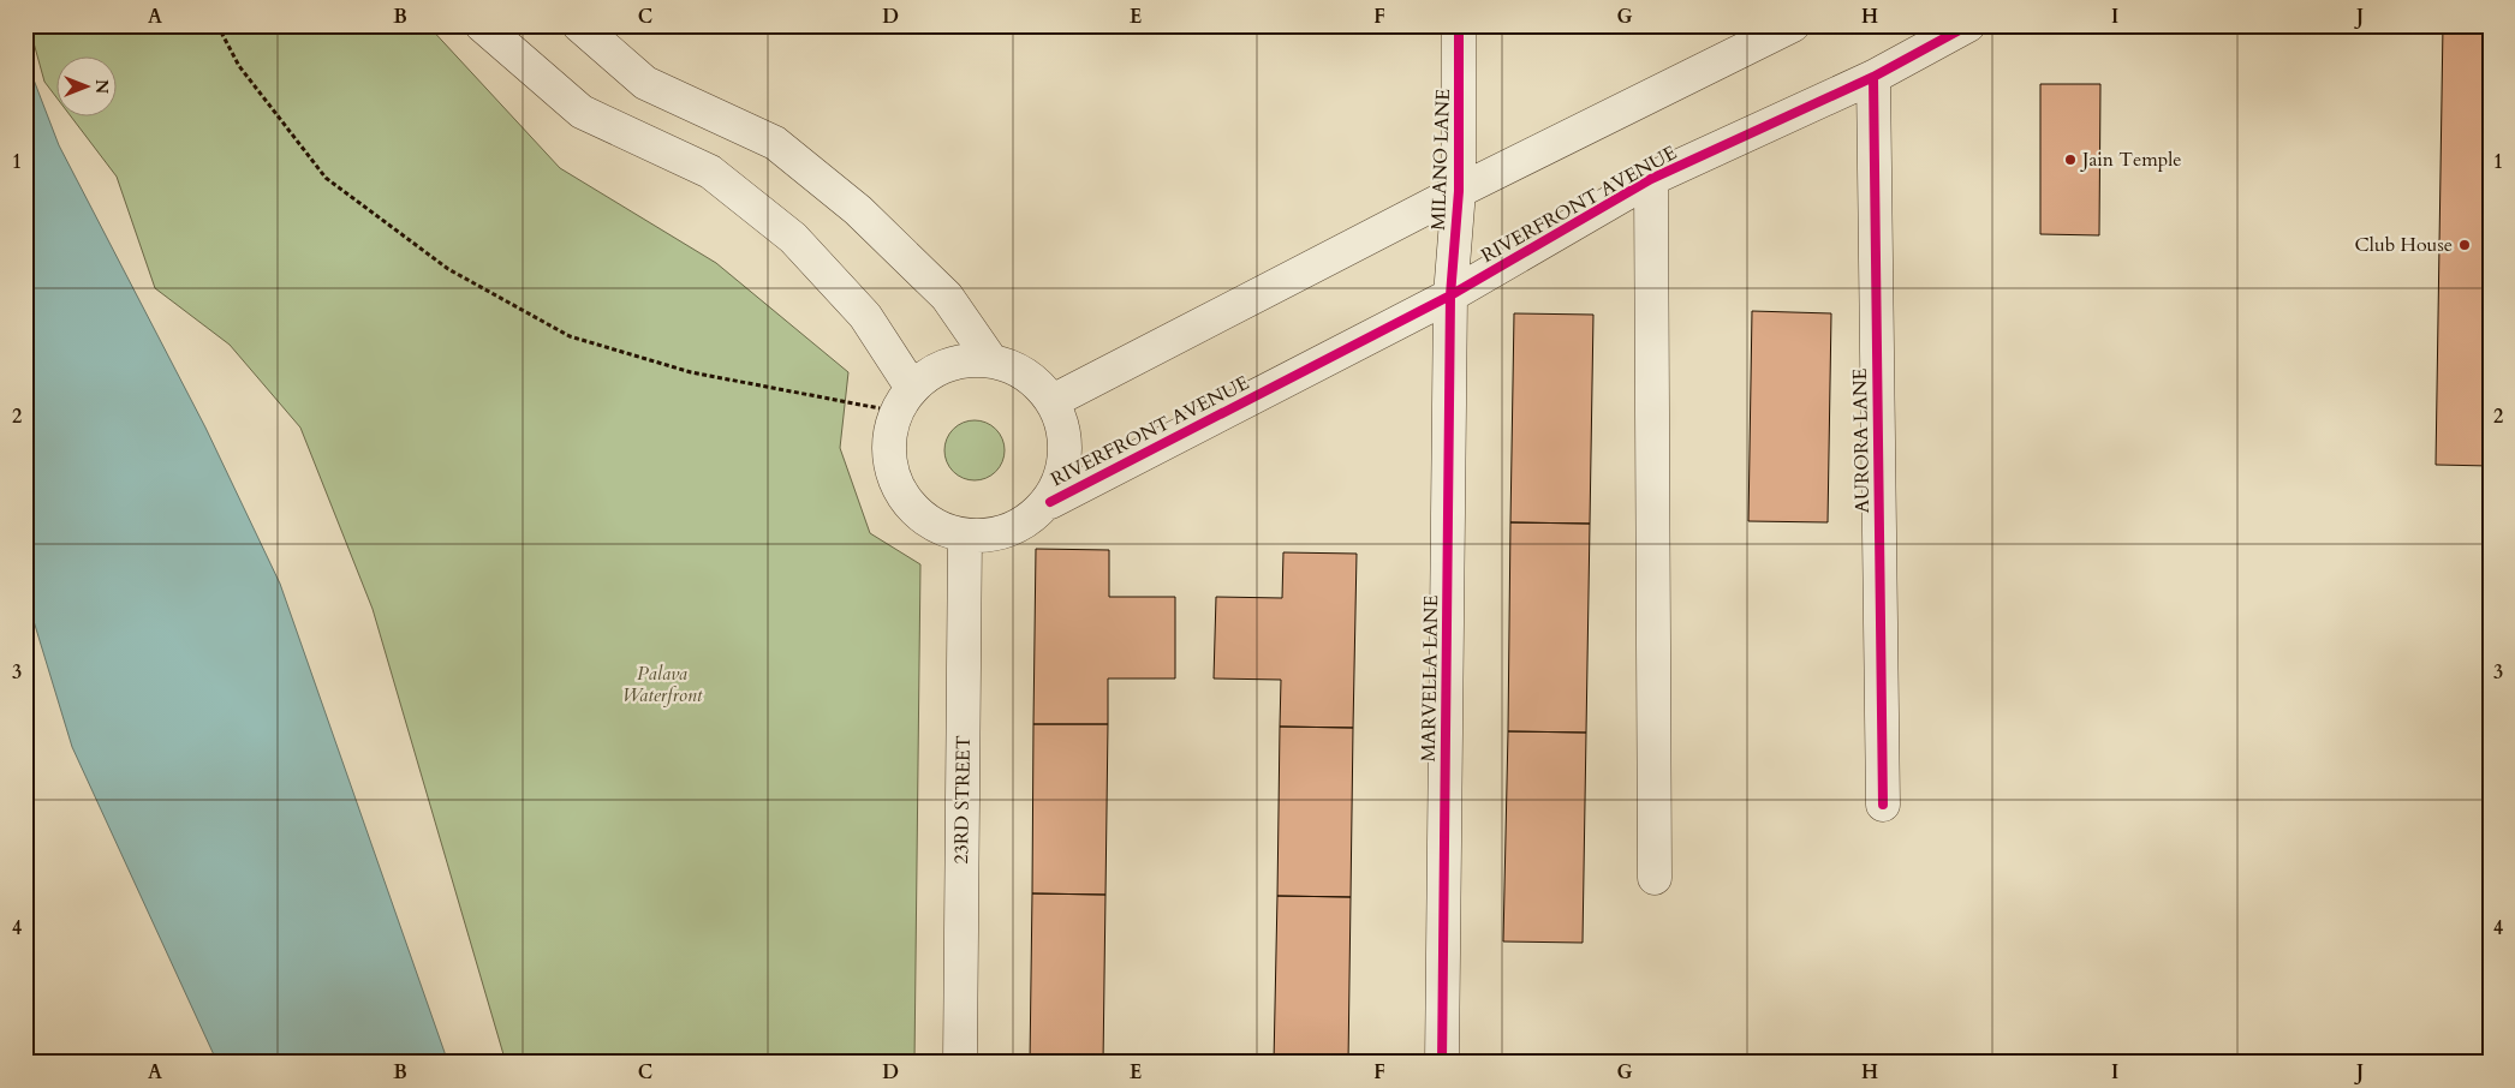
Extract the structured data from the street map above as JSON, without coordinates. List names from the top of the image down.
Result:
{
  "streets": {
    "street": [
      "MILANO LANE",
      "RIVERFRONT AVENUE",
      "AURORA LANE",
      "MARVELLA LANE",
      "23RD STREET"
    ]
  },
  "crossings": [
    ["MILANO LANE", "RIVERFRONT AVENUE"],
    ["MILANO LANE", "MARVELLA LANE"],
    ["RIVERFRONT AVENUE", "AURORA LANE"],
    ["RIVERFRONT AVENUE", "MARVELLA LANE"],
    ["RIVERFRONT AVENUE", "23RD STREET"]
  ],
  "parks": ["Palava Waterfront"],
  "places": ["Jain Temple", "Club House"],
  "north": "right",
  "grid": {
    "columns": [
      "A",
      "B",
      "C",
      "D",
      "E",
      "F",
      "G",
      "H",
      "I",
      "J"
    ],
    "rows": [
      "1",
      "2",
      "3",
      "4"
    ]
  }
}
